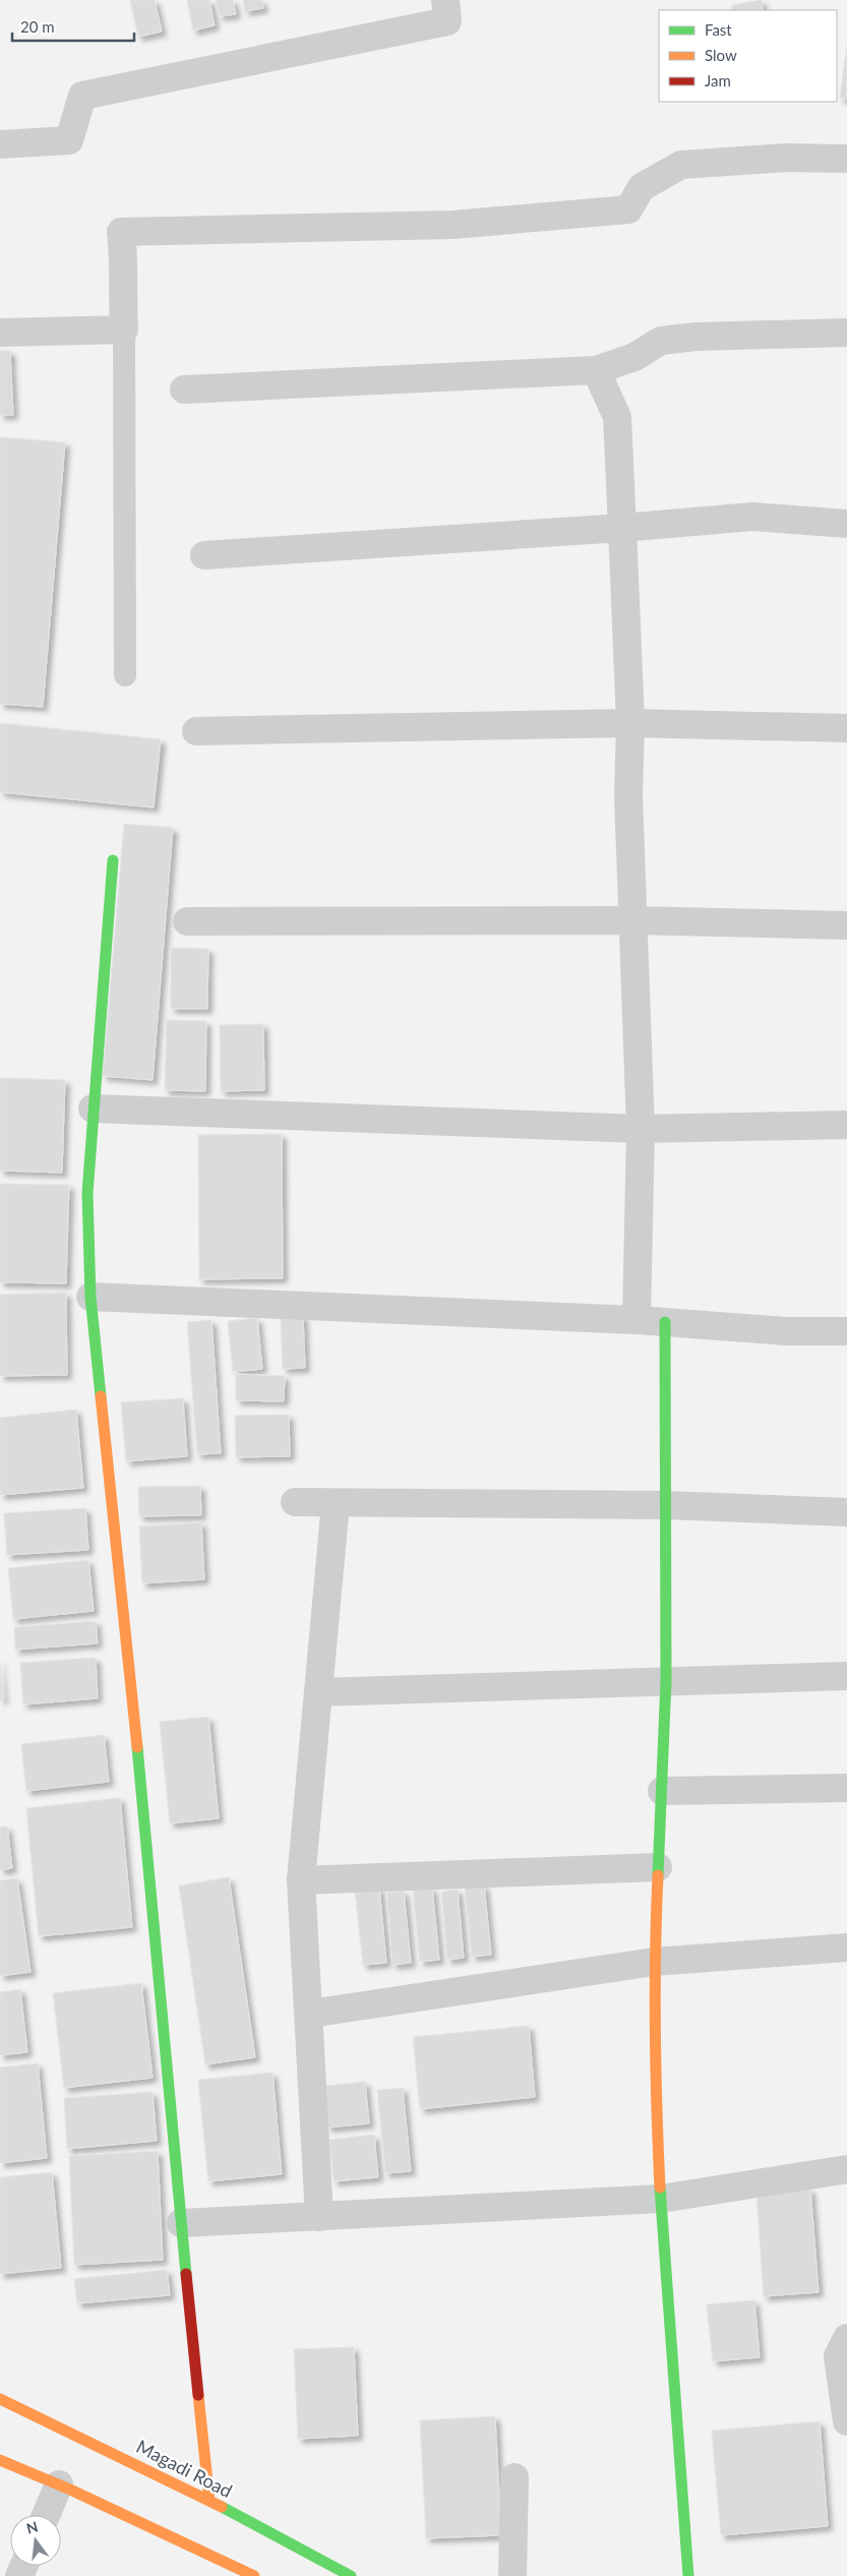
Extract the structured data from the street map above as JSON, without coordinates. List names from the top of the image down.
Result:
{
  "streets": {
    "street": ["Magadi Road"]
  },
  "legend": ["Fast", "Slow", "Jam"],
  "scale_bar": "20 m",
  "north": "top"
}
